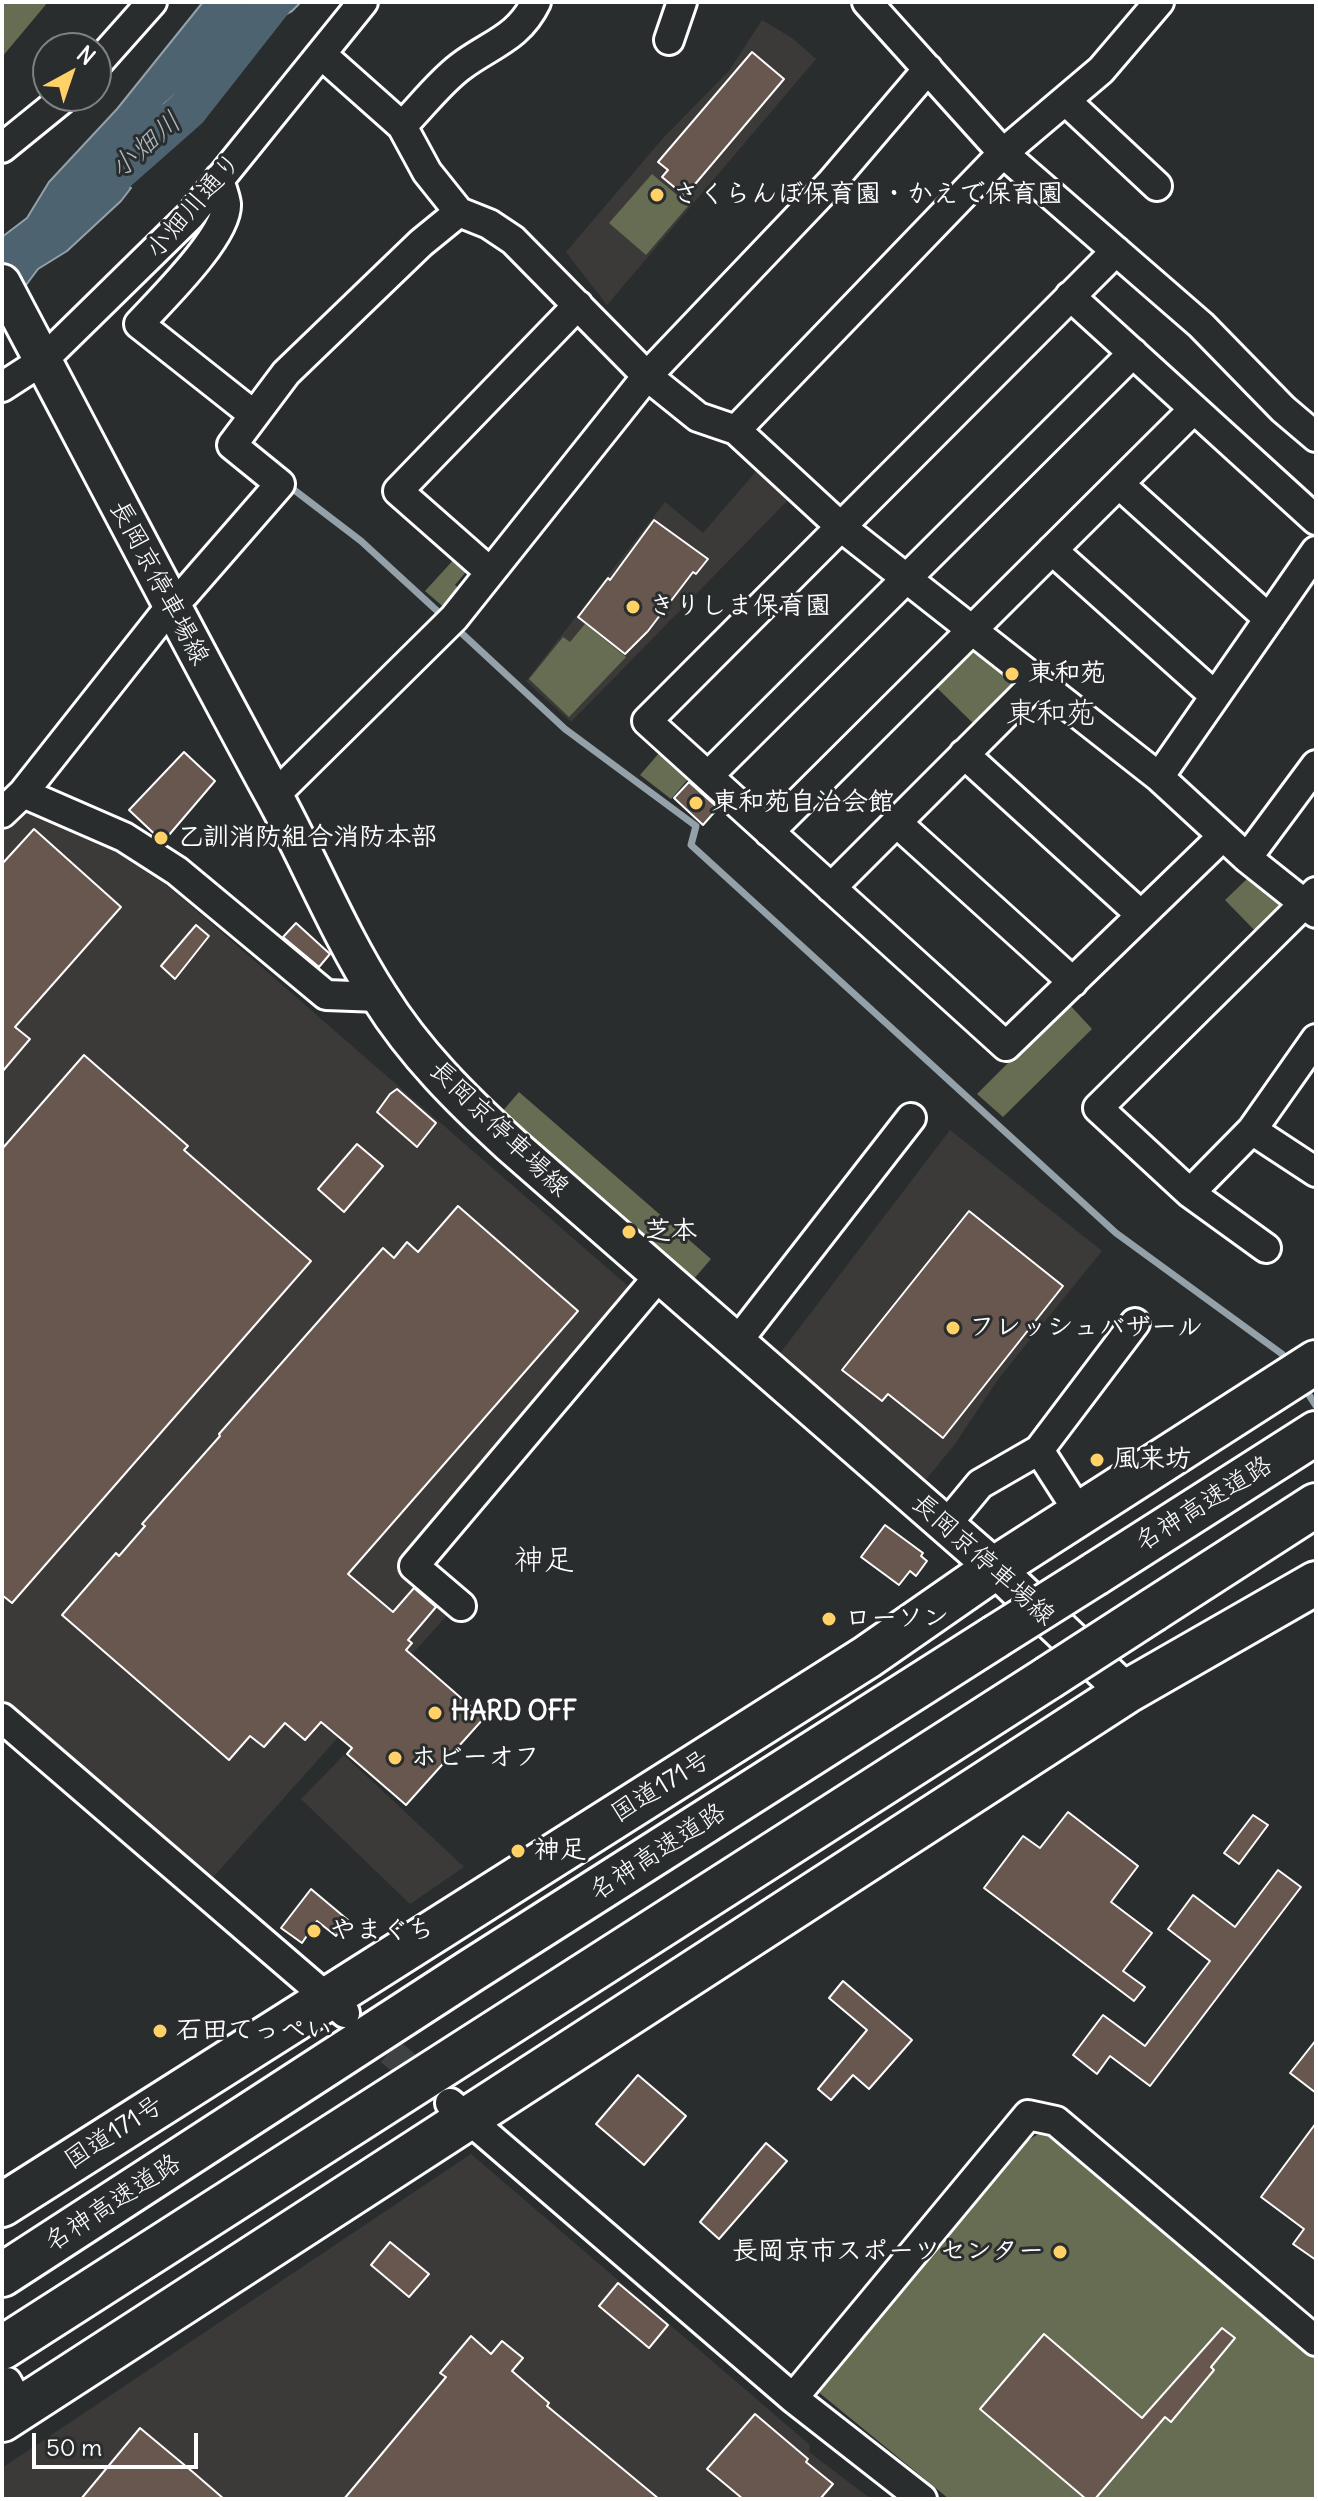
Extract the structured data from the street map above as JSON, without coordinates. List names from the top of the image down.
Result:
{
  "streets": {
    "highway": ["名神高速道路", "国道171号"],
    "main road": ["長岡京停車場線"],
    "street": ["小畑川通り"]
  },
  "crossings": [
    ["小畑川通り", "長岡京停車場線"],
    ["長岡京停車場線", "国道171号"]
  ],
  "districts": ["東和苑", "神足"],
  "water": ["小畑川"],
  "places": [
    "さくらんぼ保育園・かえで保育園",
    "きりしま保育園",
    "東和苑",
    "東和苑自治会館",
    "乙訓消防組合消防本部",
    "芝本",
    "フレッシュバザール",
    "風来坊",
    "ローソン",
    "HARD OFF",
    "ホビーオフ",
    "神足",
    "やまぐち",
    "石田てっぺい",
    "長岡京市スポーツセンター"
  ],
  "scale_bar": "50 m",
  "north": "top right"
}
